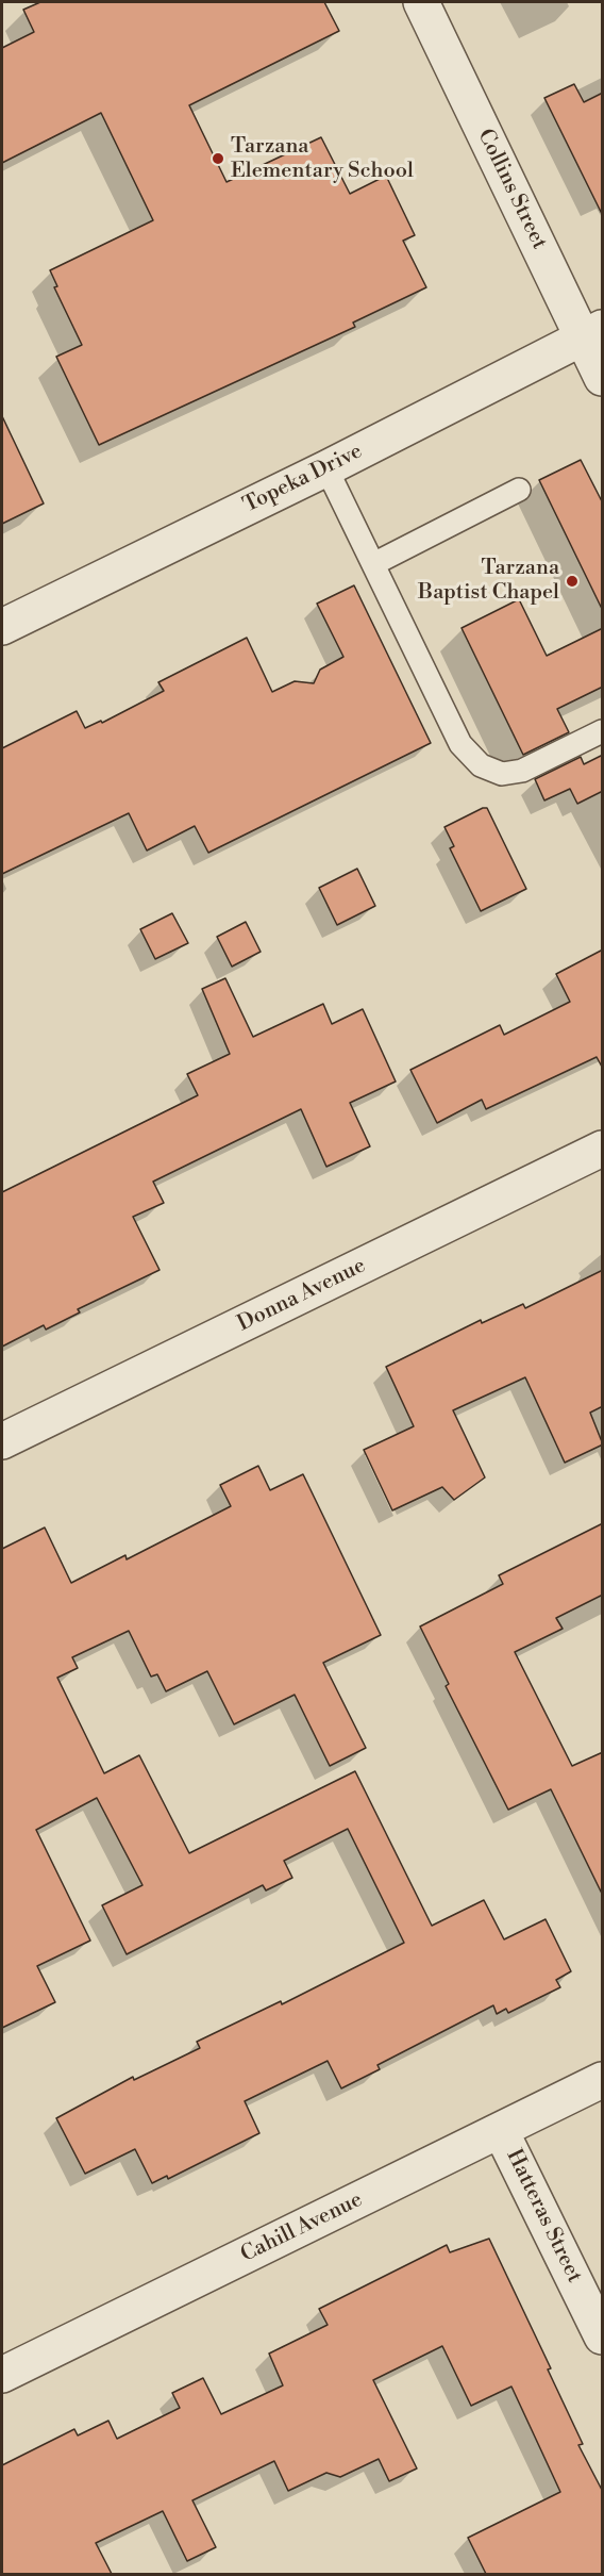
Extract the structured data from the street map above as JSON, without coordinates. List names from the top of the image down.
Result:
{
  "streets": {
    "street": [
      "Collins Street",
      "Topeka Drive",
      "Donna Avenue",
      "Hatteras Street",
      "Cahill Avenue"
    ]
  },
  "crossings": [
    ["Collins Street", "Topeka Drive"],
    ["Hatteras Street", "Cahill Avenue"]
  ],
  "places": ["Tarzana Elementary School", "Tarzana Baptist Chapel"]
}
